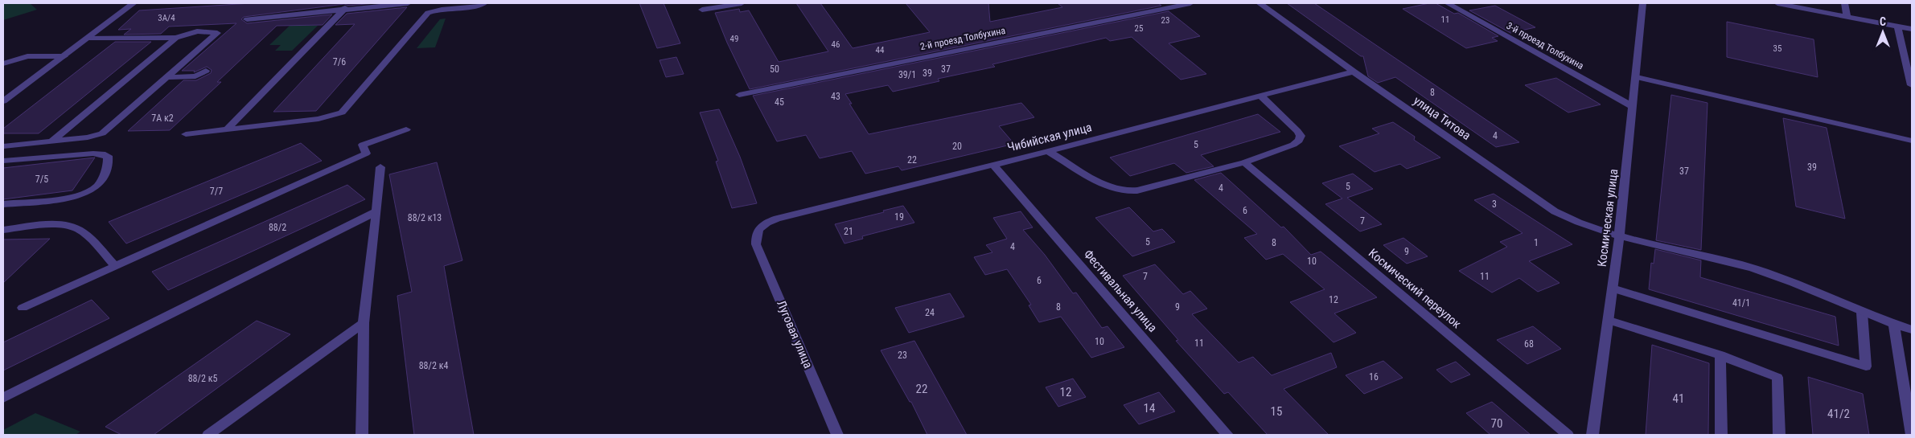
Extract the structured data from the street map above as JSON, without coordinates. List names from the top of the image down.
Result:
{
  "streets": {
    "street": [
      "2-й проезд Толбухина",
      "3-й проезд Толбухина",
      "улица Титова",
      "Чибийская улица",
      "Космическая улица",
      "Космический переулок",
      "Фестивальная улица",
      "Луговая улица"
    ]
  },
  "crossings": [
    ["3-й проезд Толбухина", "Космическая улица"],
    ["улица Титова", "Чибийская улица"],
    ["улица Титова", "Космическая улица"],
    ["Чибийская улица", "Фестивальная улица"],
    ["Чибийская улица", "Луговая улица"]
  ],
  "house_numbers": [
    "3А/4",
    "11",
    "23",
    "25",
    "49",
    "46",
    "35",
    "44",
    "7/6",
    "50",
    "37",
    "39",
    "39/1",
    "8",
    "43",
    "45",
    "7А к2",
    "4",
    "5",
    "20",
    "22",
    "39",
    "37",
    "7/5",
    "5",
    "4",
    "7/7",
    "3",
    "6",
    "19",
    "88/2 к13",
    "7",
    "88/2",
    "21",
    "5",
    "8",
    "1",
    "4",
    "9",
    "10",
    "7",
    "11",
    "6",
    "12",
    "41/1",
    "8",
    "9",
    "24",
    "10",
    "11",
    "68",
    "23",
    "88/2 к4",
    "16",
    "88/2 к5",
    "22",
    "12",
    "41",
    "14",
    "15",
    "41/2",
    "70"
  ],
  "north": "top"
}
